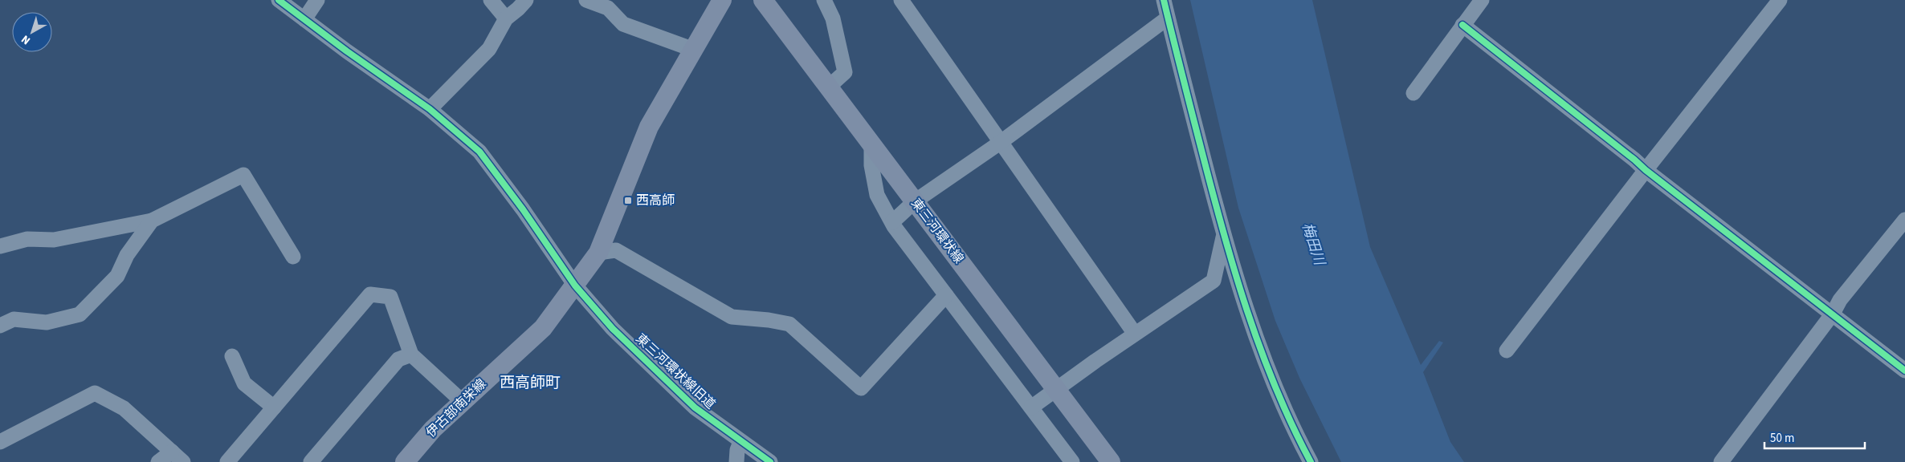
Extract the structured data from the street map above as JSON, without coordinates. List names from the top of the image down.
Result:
{
  "streets": {
    "main road": ["東三河環状線", "伊古部南栄線"],
    "street": ["東三河環状線旧道"]
  },
  "crossings": [
    ["東三河環状線旧道", "伊古部南栄線"]
  ],
  "districts": ["西高師町"],
  "water": ["梅田川"],
  "places": {
    "transit": ["西高師"]
  },
  "scale_bar": "50 m",
  "north": "bottom left"
}
